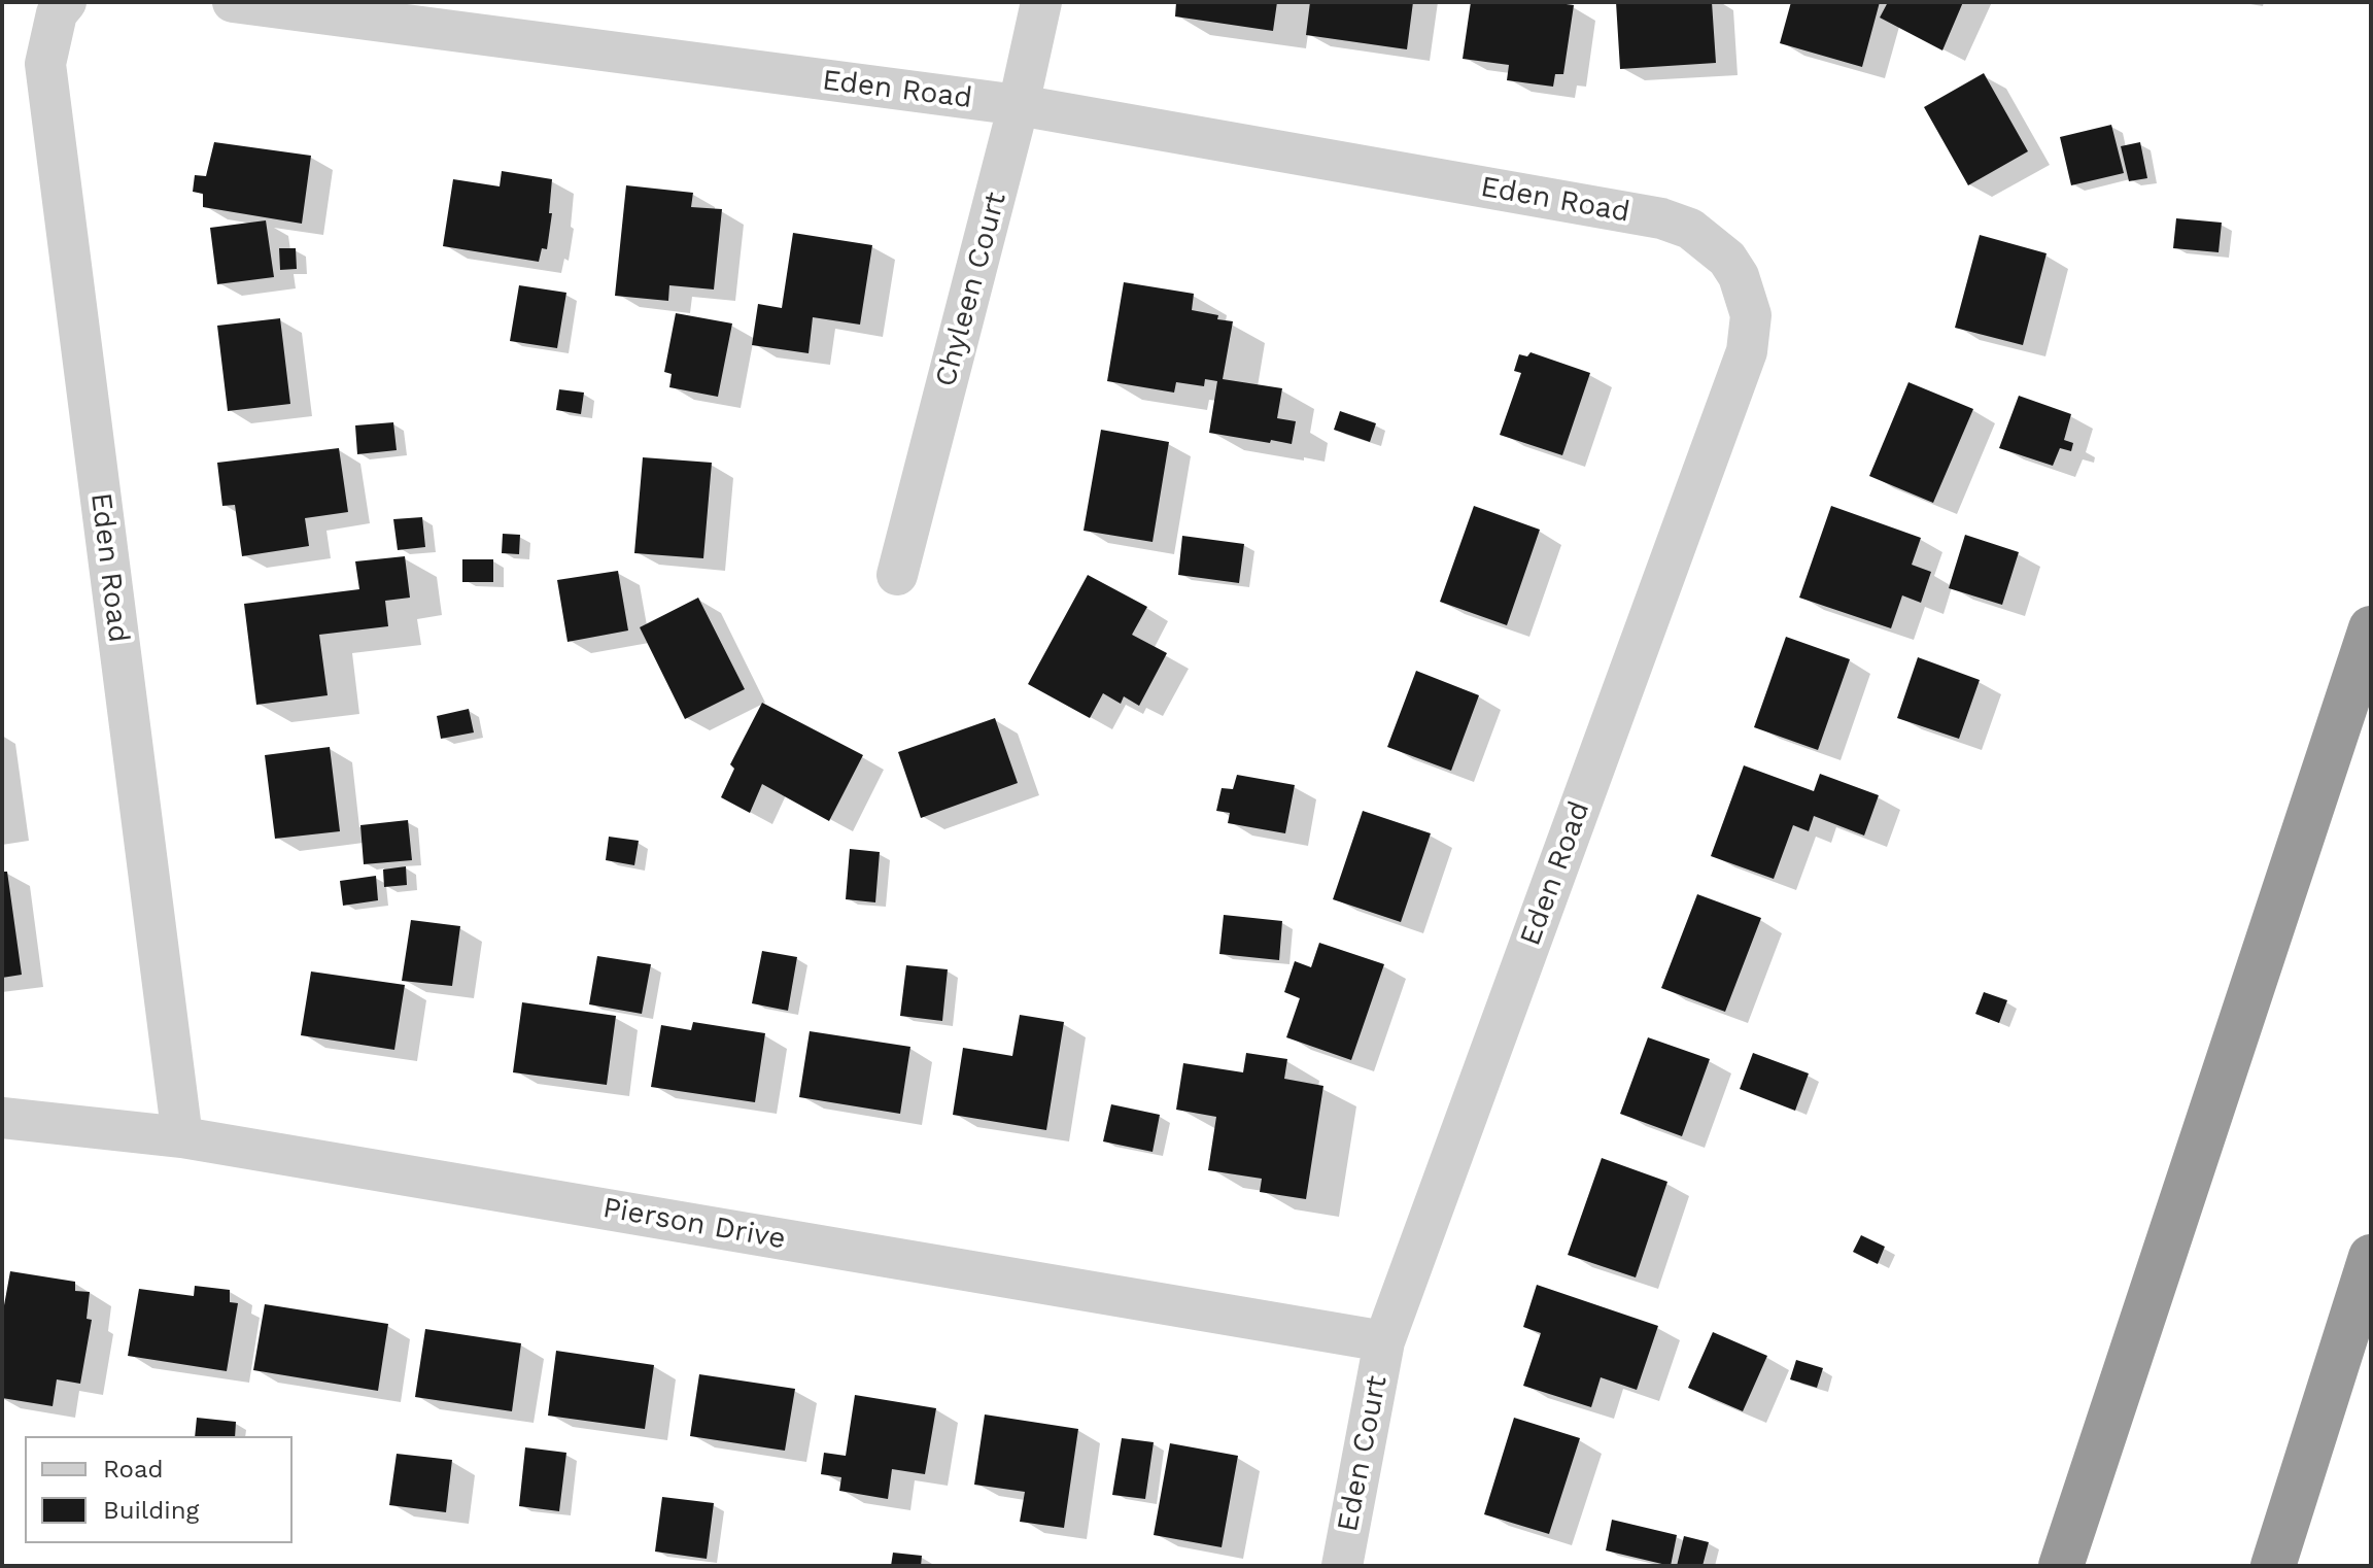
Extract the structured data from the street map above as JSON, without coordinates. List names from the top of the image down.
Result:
{
  "streets": {
    "street": [
      "Eden Road",
      "Chyleen Court",
      "Pierson Drive",
      "Eden Court"
    ]
  },
  "crossings": [
    ["Eden Road", "Chyleen Court"],
    ["Eden Road", "Pierson Drive"],
    ["Eden Road", "Eden Court"],
    ["Pierson Drive", "Eden Court"]
  ],
  "legend": ["Road", "Building"]
}
